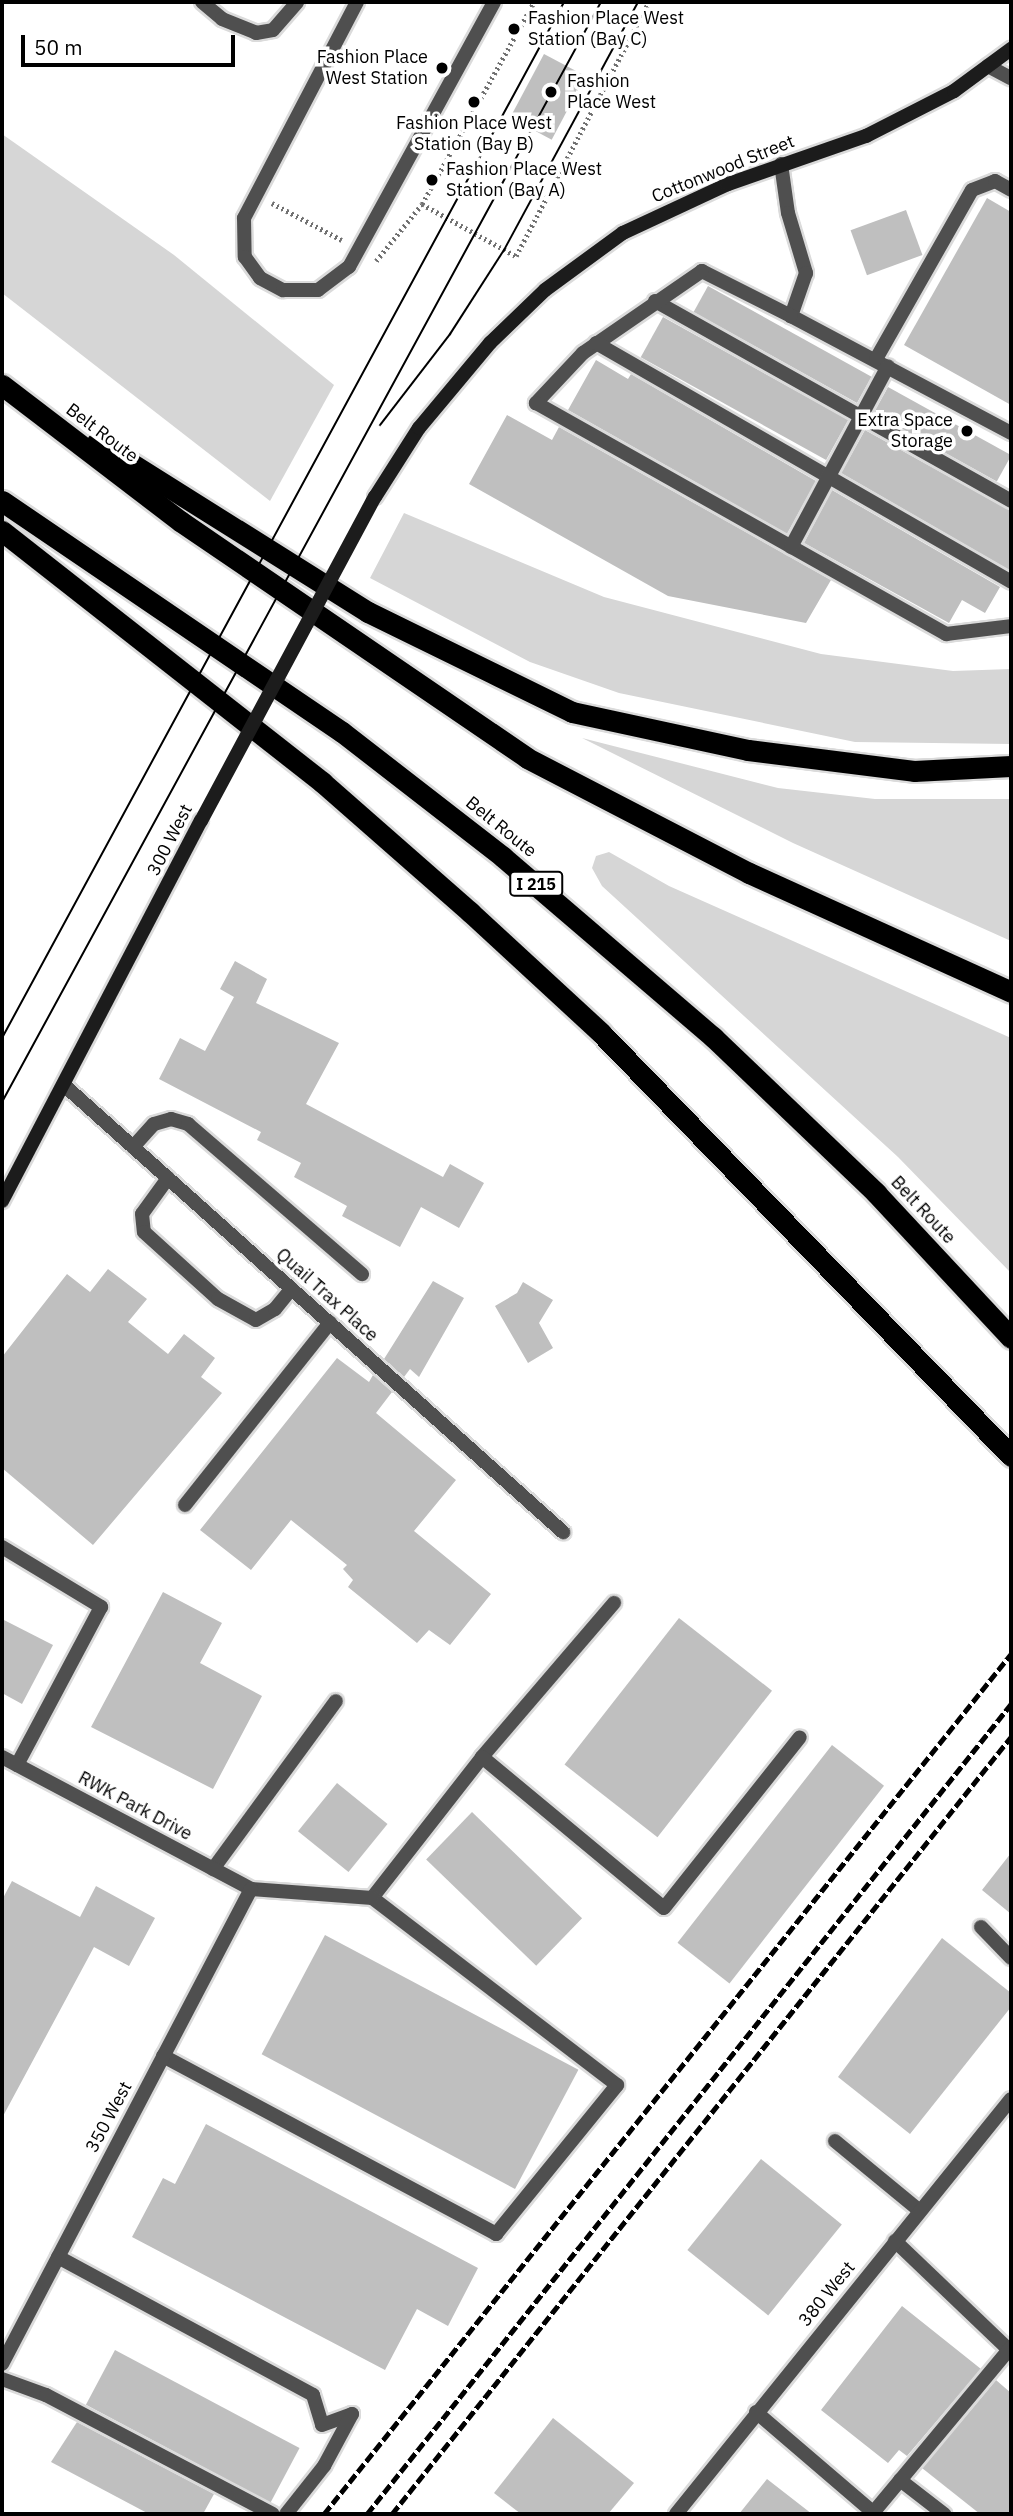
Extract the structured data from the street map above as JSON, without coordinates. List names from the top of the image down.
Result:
{
  "streets": {
    "highway": ["Belt Route", "I 215"],
    "street": [
      "Cottonwood Street",
      "300 West",
      "Quail Trax Place",
      "RWK Park Drive",
      "350 West",
      "380 West"
    ]
  },
  "crossings": [
    ["Cottonwood Street", "300 West"],
    ["300 West", "Quail Trax Place"],
    ["RWK Park Drive", "350 West"]
  ],
  "places": [
    "Fashion Place West Station (Bay C)",
    "Fashion Place West Station",
    "Fashion Place West",
    "Fashion Place West Station (Bay B)",
    "Fashion Place West Station (Bay A)",
    "Extra Space Storage"
  ],
  "scale_bar": "50 m"
}
